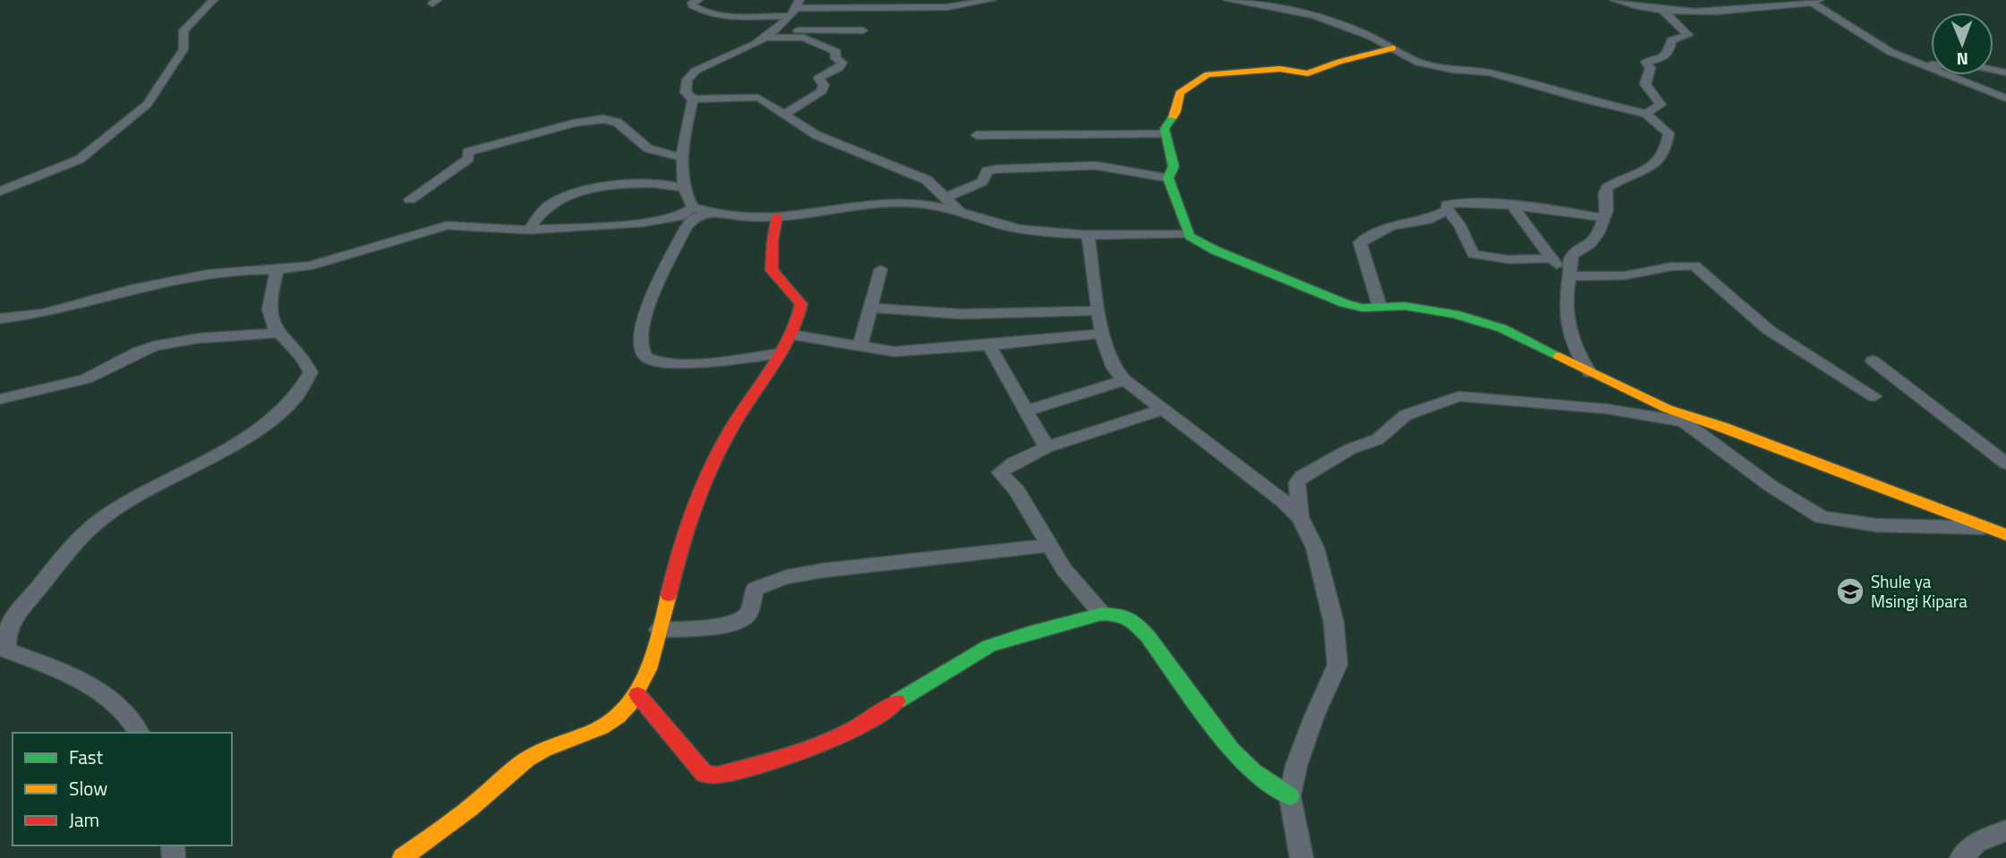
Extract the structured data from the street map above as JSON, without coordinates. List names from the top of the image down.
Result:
{
  "places": {
    "school or university": ["Shule ya Msingi Kipara"]
  },
  "legend": ["Fast", "Slow", "Jam"],
  "north": "bottom"
}
